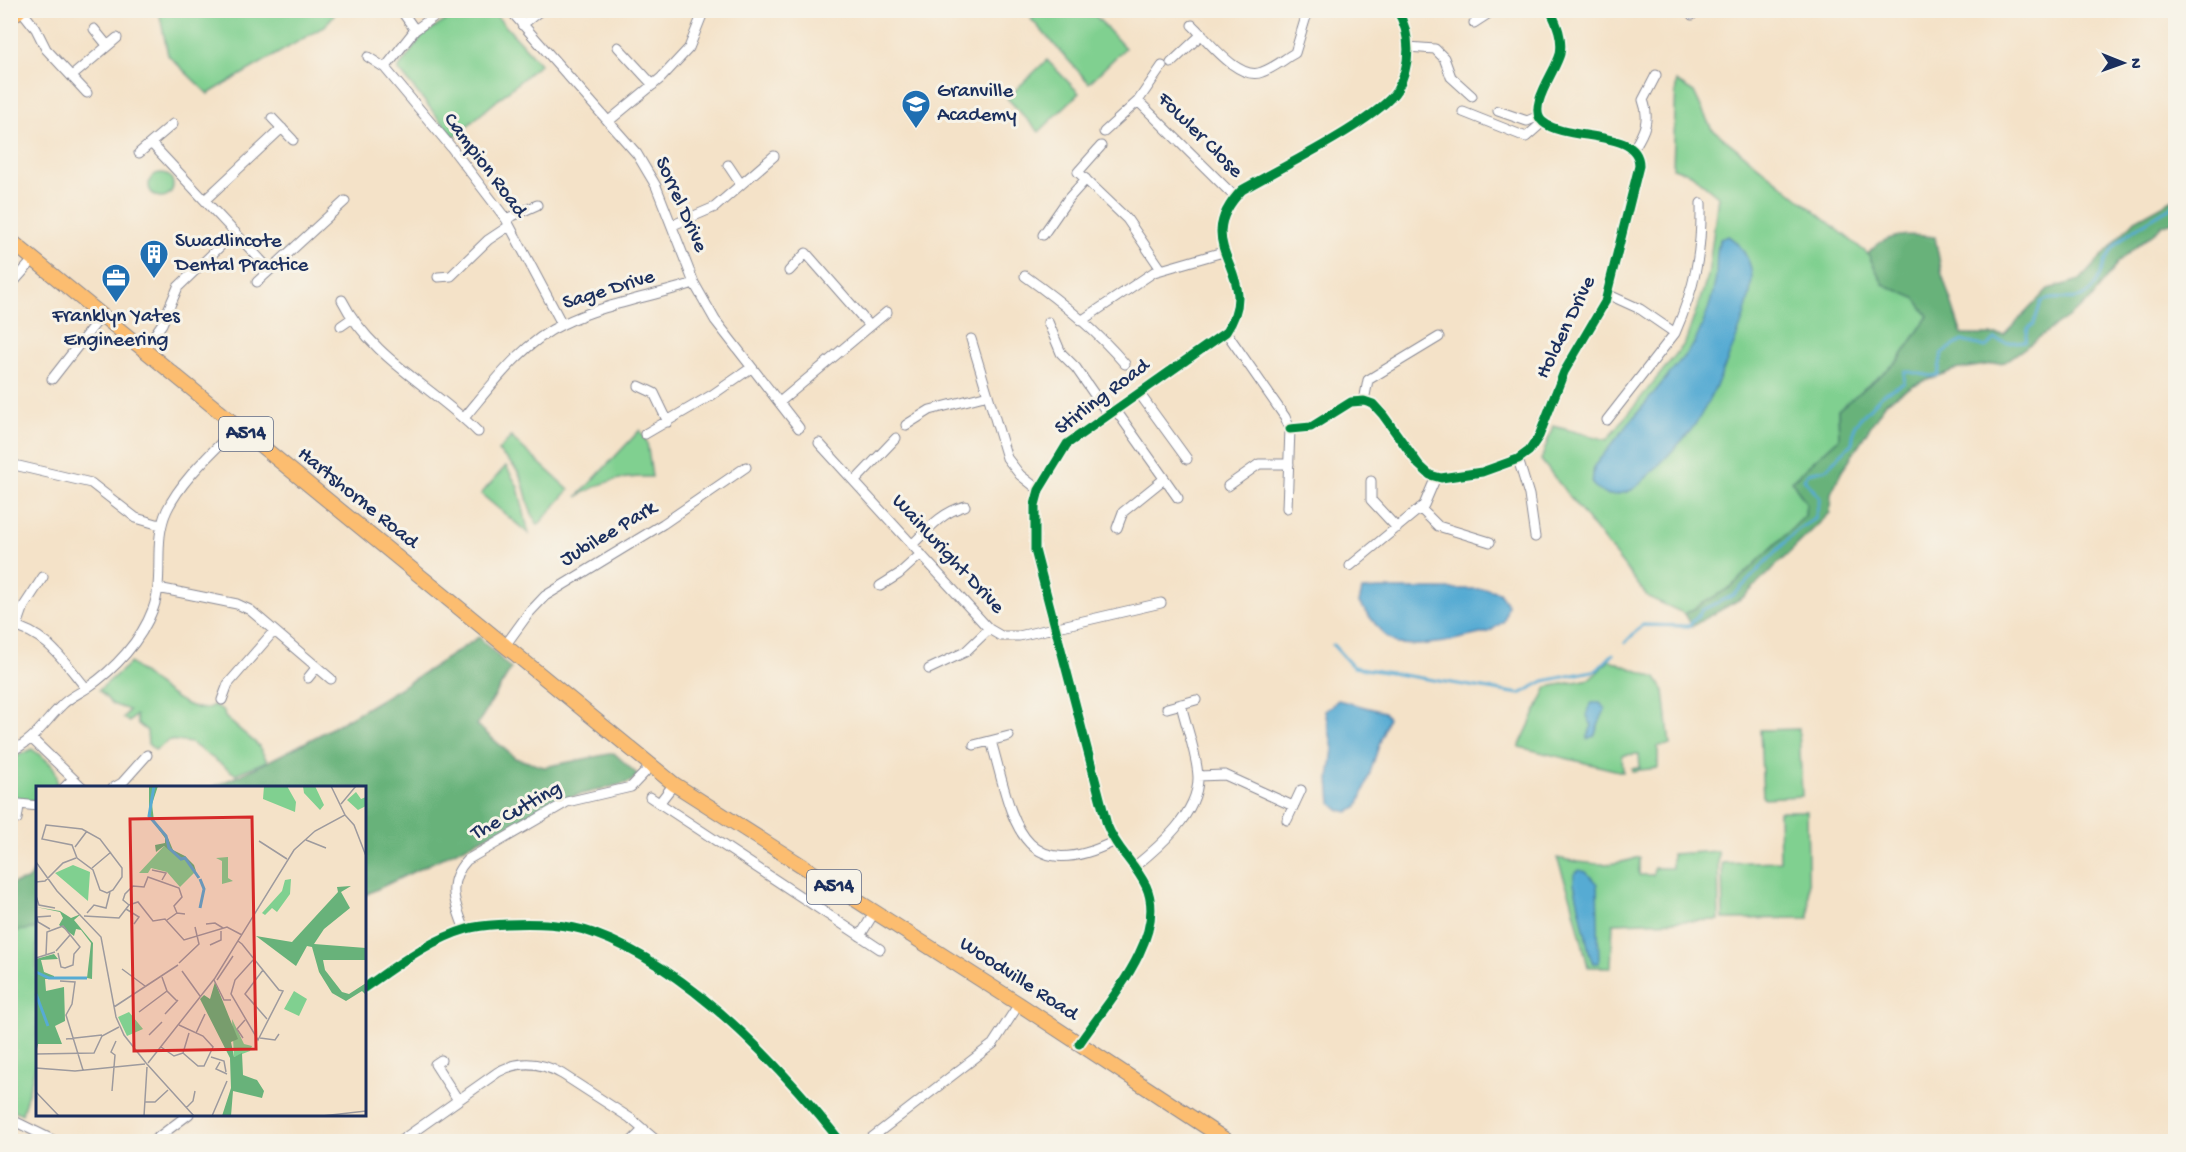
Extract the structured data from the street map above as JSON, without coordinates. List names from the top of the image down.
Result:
{
  "streets": {
    "main road": ["A514", "Hartshorne Road", "Woodville Road"],
    "street": [
      "Fowler Close",
      "Campion Road",
      "Sorrel Drive",
      "Sage Drive",
      "Holden Drive",
      "Stirling Road",
      "Jubilee Park",
      "Wainwright Drive",
      "The Cutting"
    ]
  },
  "crossings": [
    ["Fowler Close", "Stirling Road"],
    ["Campion Road", "Sage Drive"],
    ["Sorrel Drive", "Sage Drive"],
    ["Stirling Road", "Wainwright Drive"],
    ["Stirling Road", "Woodville Road"],
    ["Hartshorne Road", "Jubilee Park"],
    ["Hartshorne Road", "The Cutting"],
    ["Hartshorne Road", "Woodville Road"],
    ["The Cutting", "Woodville Road"]
  ],
  "places": {
    "school or university": ["Granville Academy"],
    "building": ["Swadlincote Dental Practice"],
    "office": ["Franklyn Yates Engineering"]
  },
  "north": "right"
}
